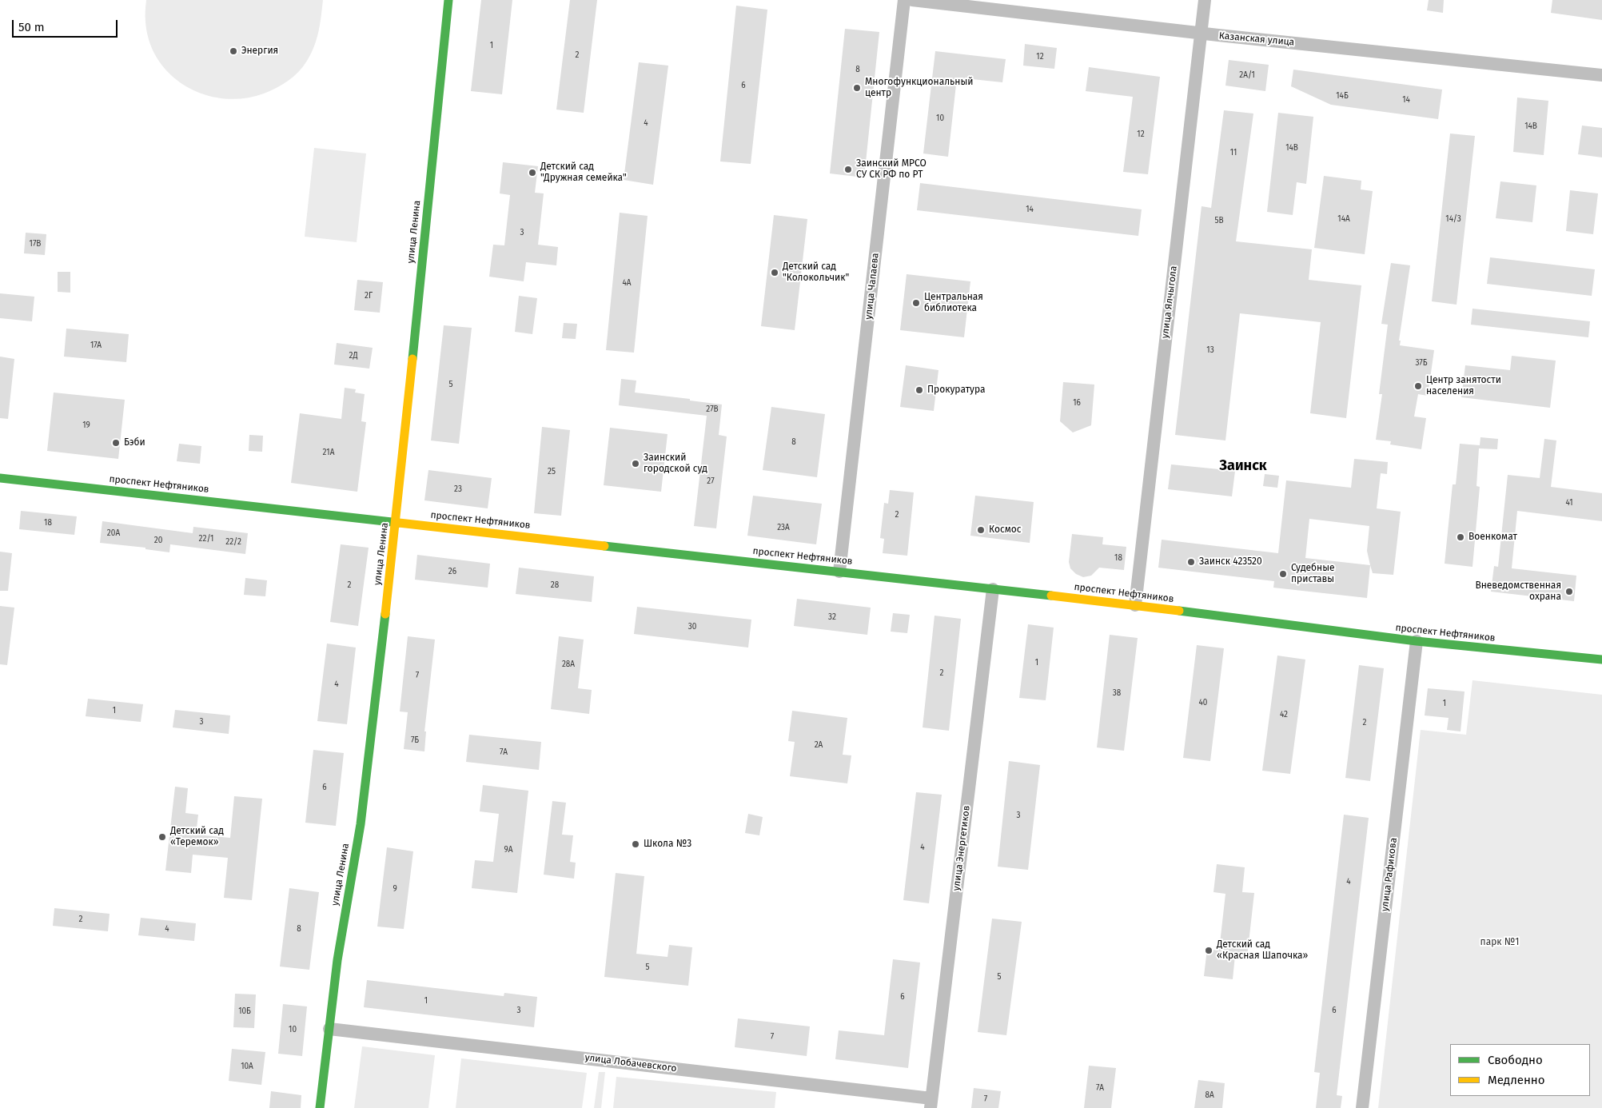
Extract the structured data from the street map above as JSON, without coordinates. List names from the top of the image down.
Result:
{
  "streets": {
    "main road": ["улица Ленина", "проспект Нефтяников"],
    "street": [
      "Казанская улица",
      "улица Чапаева",
      "улица Ялчыгола",
      "улица Энергетиков",
      "улица Рафикова",
      "улица Лобачевского"
    ]
  },
  "crossings": [
    ["Казанская улица", "улица Ялчыгола"],
    ["улица Ленина", "проспект Нефтяников"],
    ["улица Ленина", "улица Лобачевского"],
    ["улица Чапаева", "проспект Нефтяников"],
    ["улица Ялчыгола", "проспект Нефтяников"],
    ["проспект Нефтяников", "улица Энергетиков"],
    ["проспект Нефтяников", "улица Рафикова"],
    ["улица Энергетиков", "улица Лобачевского"]
  ],
  "districts": ["Заинск"],
  "parks": ["парк №1"],
  "places": [
    "Энергия",
    "Многофункциональный центр",
    "Заинский МРСО СУ СК РФ по РТ",
    "Детский сад \"Дружная семейка\"",
    "Детский сад \"Колокольчик\"",
    "Центральная библиотека",
    "Центр занятости населения",
    "Прокуратура",
    "Бэби",
    "Заинский городской суд",
    "Космос",
    "Военкомат",
    "Заинск 423520",
    "Судебные приставы",
    "Вневедомственная охрана",
    "Детский сад «Теремок»",
    "Школа №3",
    "Детский сад «Красная Шапочка»"
  ],
  "house_numbers": [
    "1",
    "2",
    "12",
    "8",
    "2А/1",
    "6",
    "14Б",
    "14",
    "10",
    "4",
    "14В",
    "12",
    "14В",
    "11",
    "14",
    "14А",
    "14/3",
    "5В",
    "3",
    "17В",
    "4А",
    "2Г",
    "17А",
    "13",
    "2Д",
    "37Б",
    "5",
    "16",
    "27В",
    "19",
    "8",
    "21А",
    "25",
    "27",
    "23",
    "41",
    "2",
    "18",
    "23А",
    "20А",
    "22/1",
    "20",
    "22/2",
    "18",
    "26",
    "2",
    "28",
    "32",
    "30",
    "1",
    "28А",
    "2",
    "7",
    "4",
    "38",
    "40",
    "1",
    "1",
    "42",
    "3",
    "2",
    "7Б",
    "2А",
    "7А",
    "6",
    "3",
    "4",
    "9А",
    "4",
    "9",
    "2",
    "4",
    "8",
    "5",
    "5",
    "6",
    "1",
    "3",
    "6",
    "10Б",
    "10",
    "7",
    "10А",
    "7А",
    "8А",
    "7"
  ],
  "legend": ["Свободно", "Медленно"],
  "scale_bar": "50 m"
}
